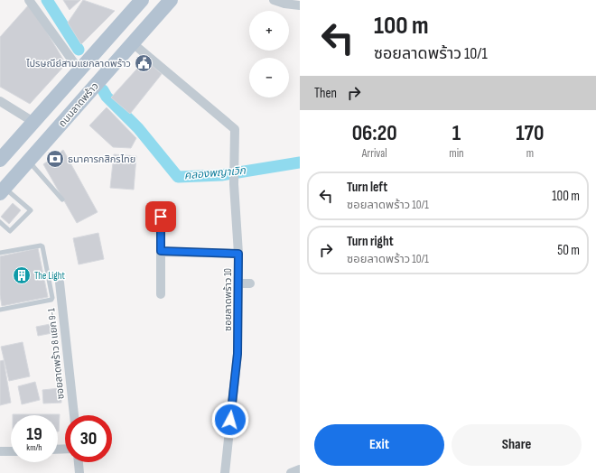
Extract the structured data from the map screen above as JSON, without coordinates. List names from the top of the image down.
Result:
{
  "streets": {
    "main road": ["ถนนลาดพร้าว"],
    "street": ["ซอยลาดพร้าว 10", "ซอยลาดพร้าว 8 แยก 9-1"]
  },
  "crossings": [
    ["ถนนลาดพร้าว", "ซอยลาดพร้าว 10"]
  ],
  "water": ["คลองพญาเวิก"],
  "places": {
    "public building": ["ไปรษณีย์สามแยกลาดพร้าว"],
    "bank": ["ธนาคารกสิกรไทย"],
    "building": ["The Light"]
  },
  "page": {
    "turn": ["100 m", "ซอยลาดพร้าว 10/1"],
    "map_buttons": ["+", "−"],
    "then": "Then",
    "eta": [
      "06:20",
      "Arrival",
      "1",
      "min",
      "170",
      "m"
    ],
    "list": [
      {
        "name": "Turn left",
        "note": "ซอยลาดพร้าว 10/1",
        "value": "100 m"
      },
      {
        "name": "Turn right",
        "note": "ซอยลาดพร้าว 10/1",
        "value": "50 m"
      }
    ],
    "speed": "19 km/h",
    "limit": "30",
    "buttons": ["Exit", "Share"]
  }
}
